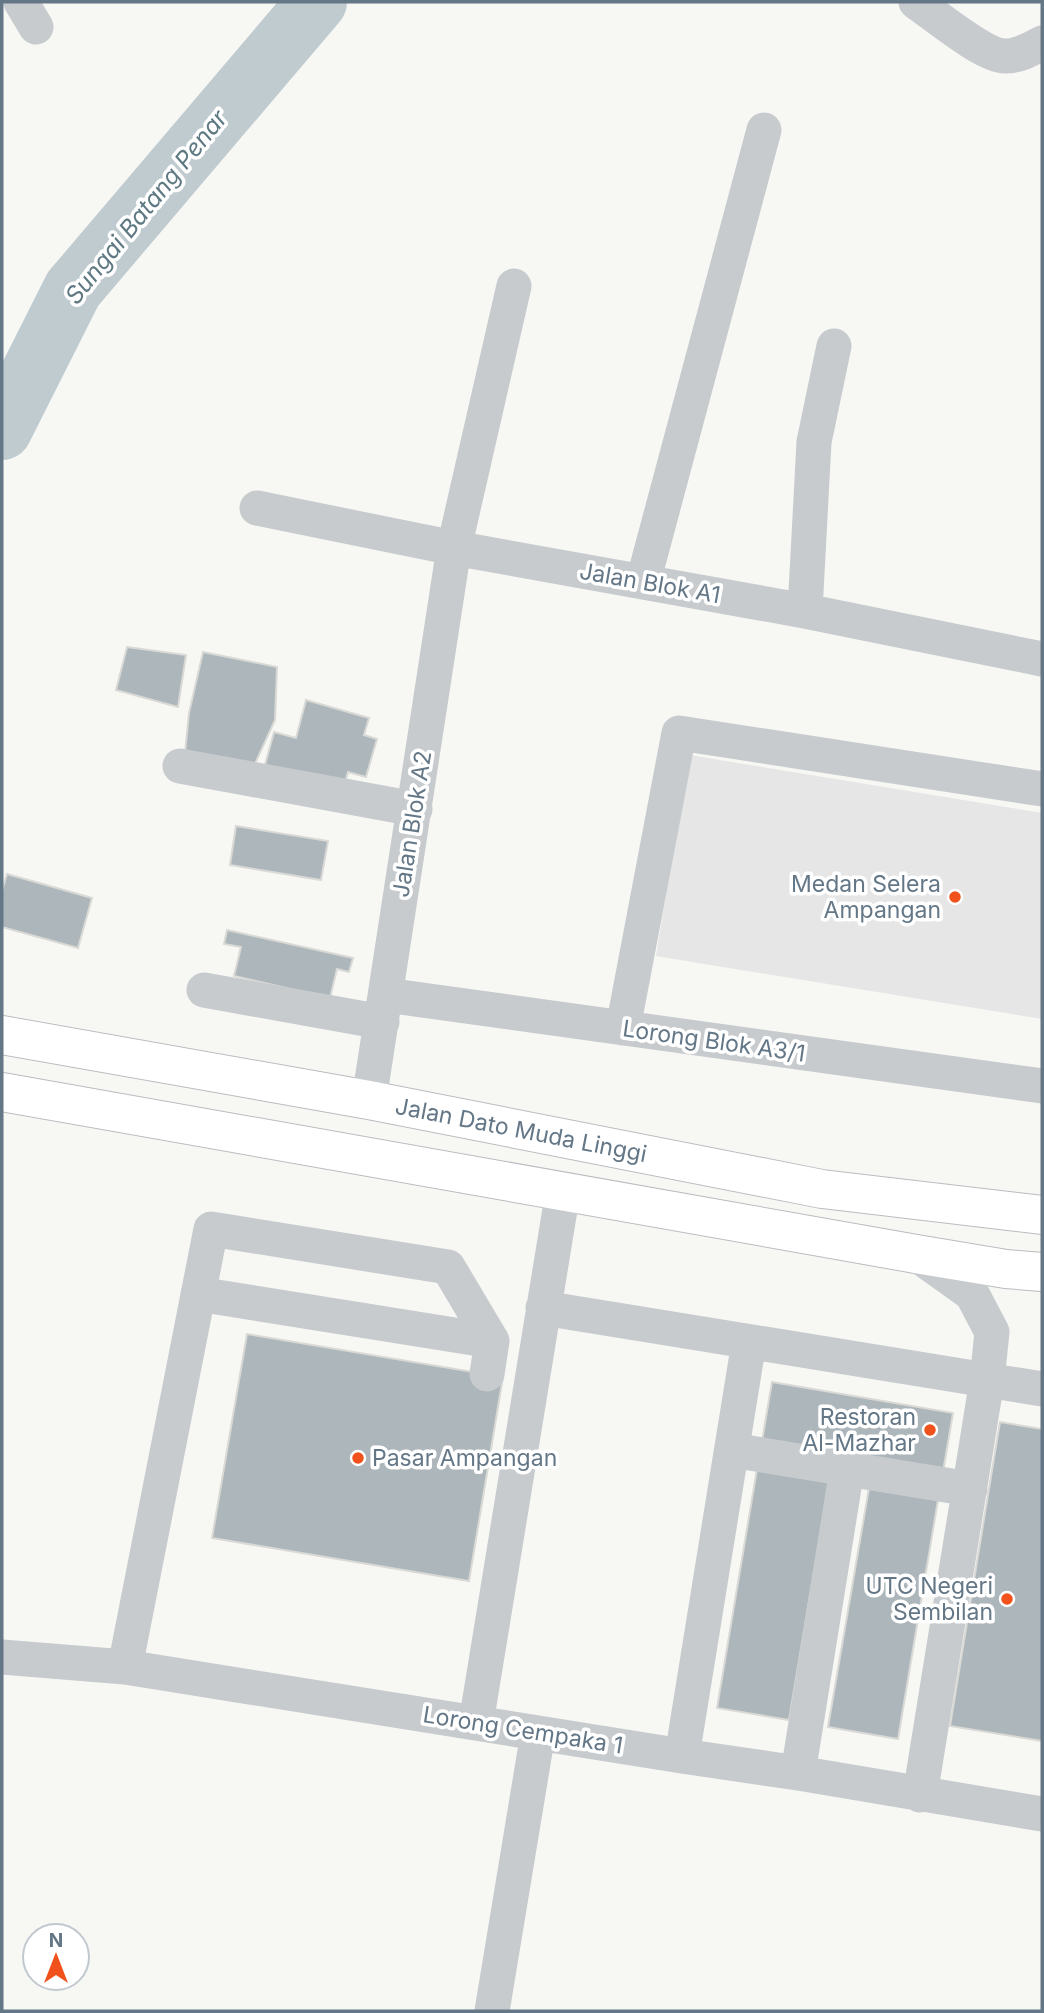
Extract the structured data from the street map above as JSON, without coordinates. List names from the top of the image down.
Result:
{
  "streets": {
    "highway": ["Jalan Dato Muda Linggi"],
    "street": [
      "Jalan Blok A1",
      "Jalan Blok A2",
      "Lorong Blok A3/1",
      "Lorong Cempaka 1"
    ]
  },
  "crossings": [
    ["Jalan Blok A1", "Jalan Blok A2"],
    ["Jalan Blok A2", "Lorong Blok A3/1"],
    ["Jalan Blok A2", "Jalan Dato Muda Linggi"]
  ],
  "water": ["Sungai Batang Penar"],
  "places": [
    "Medan Selera Ampangan",
    "Restoran Al-Mazhar",
    "Pasar Ampangan",
    "UTC Negeri Sembilan"
  ],
  "north": "top"
}
